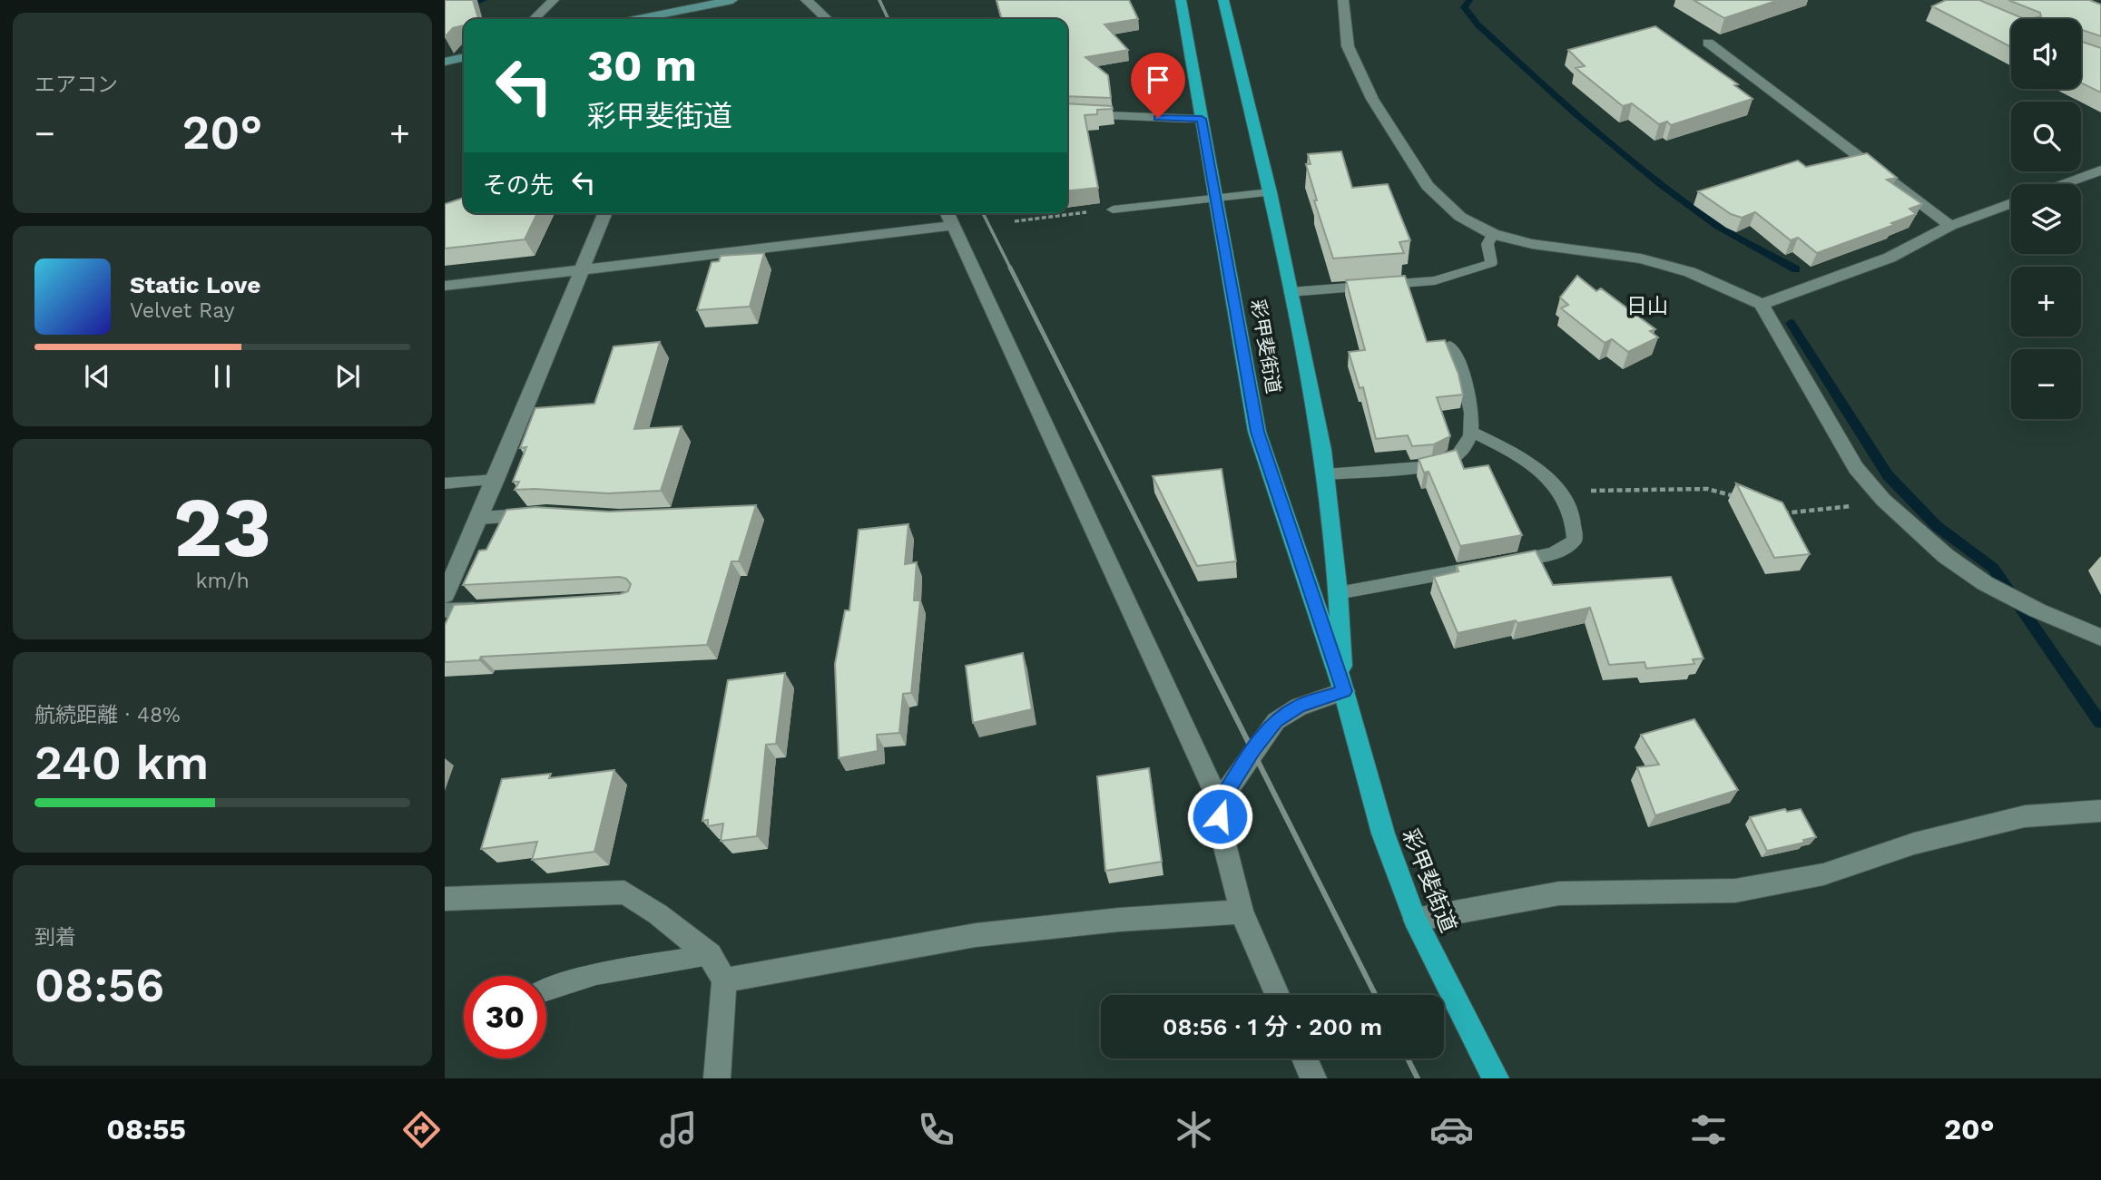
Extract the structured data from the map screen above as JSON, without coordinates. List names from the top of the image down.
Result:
{
  "streets": {
    "highway": ["彩甲斐街道"]
  },
  "districts": ["日山"],
  "page": {
    "tile": [
      "エアコン",
      ["23", "km/h"],
      ["航続距離 · 48%", "240 km"],
      ["到着", "08:56"]
    ],
    "map_buttons": ["+", "−"],
    "turn": ["30 m", "彩甲斐街道"],
    "heat": ["−", "20°", "+"],
    "then": "その先",
    "song": ["Static Love", "Velvet Ray"],
    "limit": "30",
    "trip": "08:56 · 1 分 · 200 m",
    "tabs": ["08:55", "20°"]
  }
}
